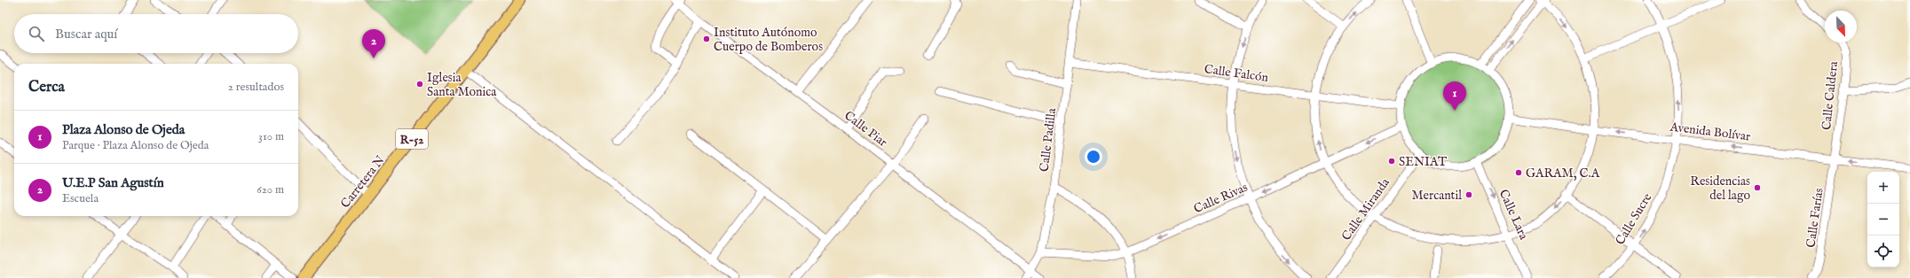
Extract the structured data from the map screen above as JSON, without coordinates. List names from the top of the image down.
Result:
{
  "streets": {
    "main road": ["R-52", "Carretera N"],
    "street": [
      "Calle Falcón",
      "Calle Caldera",
      "Calle Piar",
      "Avenida Bolívar",
      "Calle Padilla",
      "Calle Rivas",
      "Calle Miranda",
      "Calle Lara",
      "Calle Farías",
      "Calle Sucre"
    ]
  },
  "crossings": [
    ["Calle Falcón", "Avenida Bolívar"],
    ["Calle Falcón", "Calle Padilla"],
    ["Calle Falcón", "Calle Rivas"],
    ["Calle Falcón", "Calle Miranda"],
    ["Calle Falcón", "Calle Lara"],
    ["Calle Caldera", "Avenida Bolívar"],
    ["Calle Caldera", "Calle Farías"],
    ["Calle Piar", "Calle Padilla"],
    ["Avenida Bolívar", "Calle Rivas"],
    ["Avenida Bolívar", "Calle Miranda"],
    ["Avenida Bolívar", "Calle Lara"],
    ["Avenida Bolívar", "Calle Farías"],
    ["Avenida Bolívar", "Calle Sucre"],
    ["Calle Padilla", "Calle Rivas"],
    ["Calle Rivas", "Calle Miranda"],
    ["Calle Rivas", "Calle Lara"],
    ["Calle Miranda", "Calle Lara"]
  ],
  "one_way": [
    "Avenida Bolívar",
    "Calle Rivas",
    "Calle Lara",
    "Calle Sucre"
  ],
  "places": [
    "Instituto Autónomo Cuerpo de Bomberos",
    "Iglesia Santa Monica",
    "SENIAT",
    "GARAM, C.A",
    "Residencias del lago",
    "Mercantil"
  ],
  "north": "bottom right",
  "page": {
    "search": "Buscar aquí",
    "pins": ["2", "1"],
    "heading": ["Cerca", "2 resultados"],
    "list": [
      {
        "mark": "1",
        "name": "Plaza Alonso de Ojeda",
        "note": "Parque · Plaza Alonso de Ojeda",
        "value": "310 m"
      },
      {
        "mark": "2",
        "name": "U.E.P San Agustín",
        "note": "Escuela",
        "value": "620 m"
      }
    ],
    "map_buttons": ["+", "−"]
  }
}
